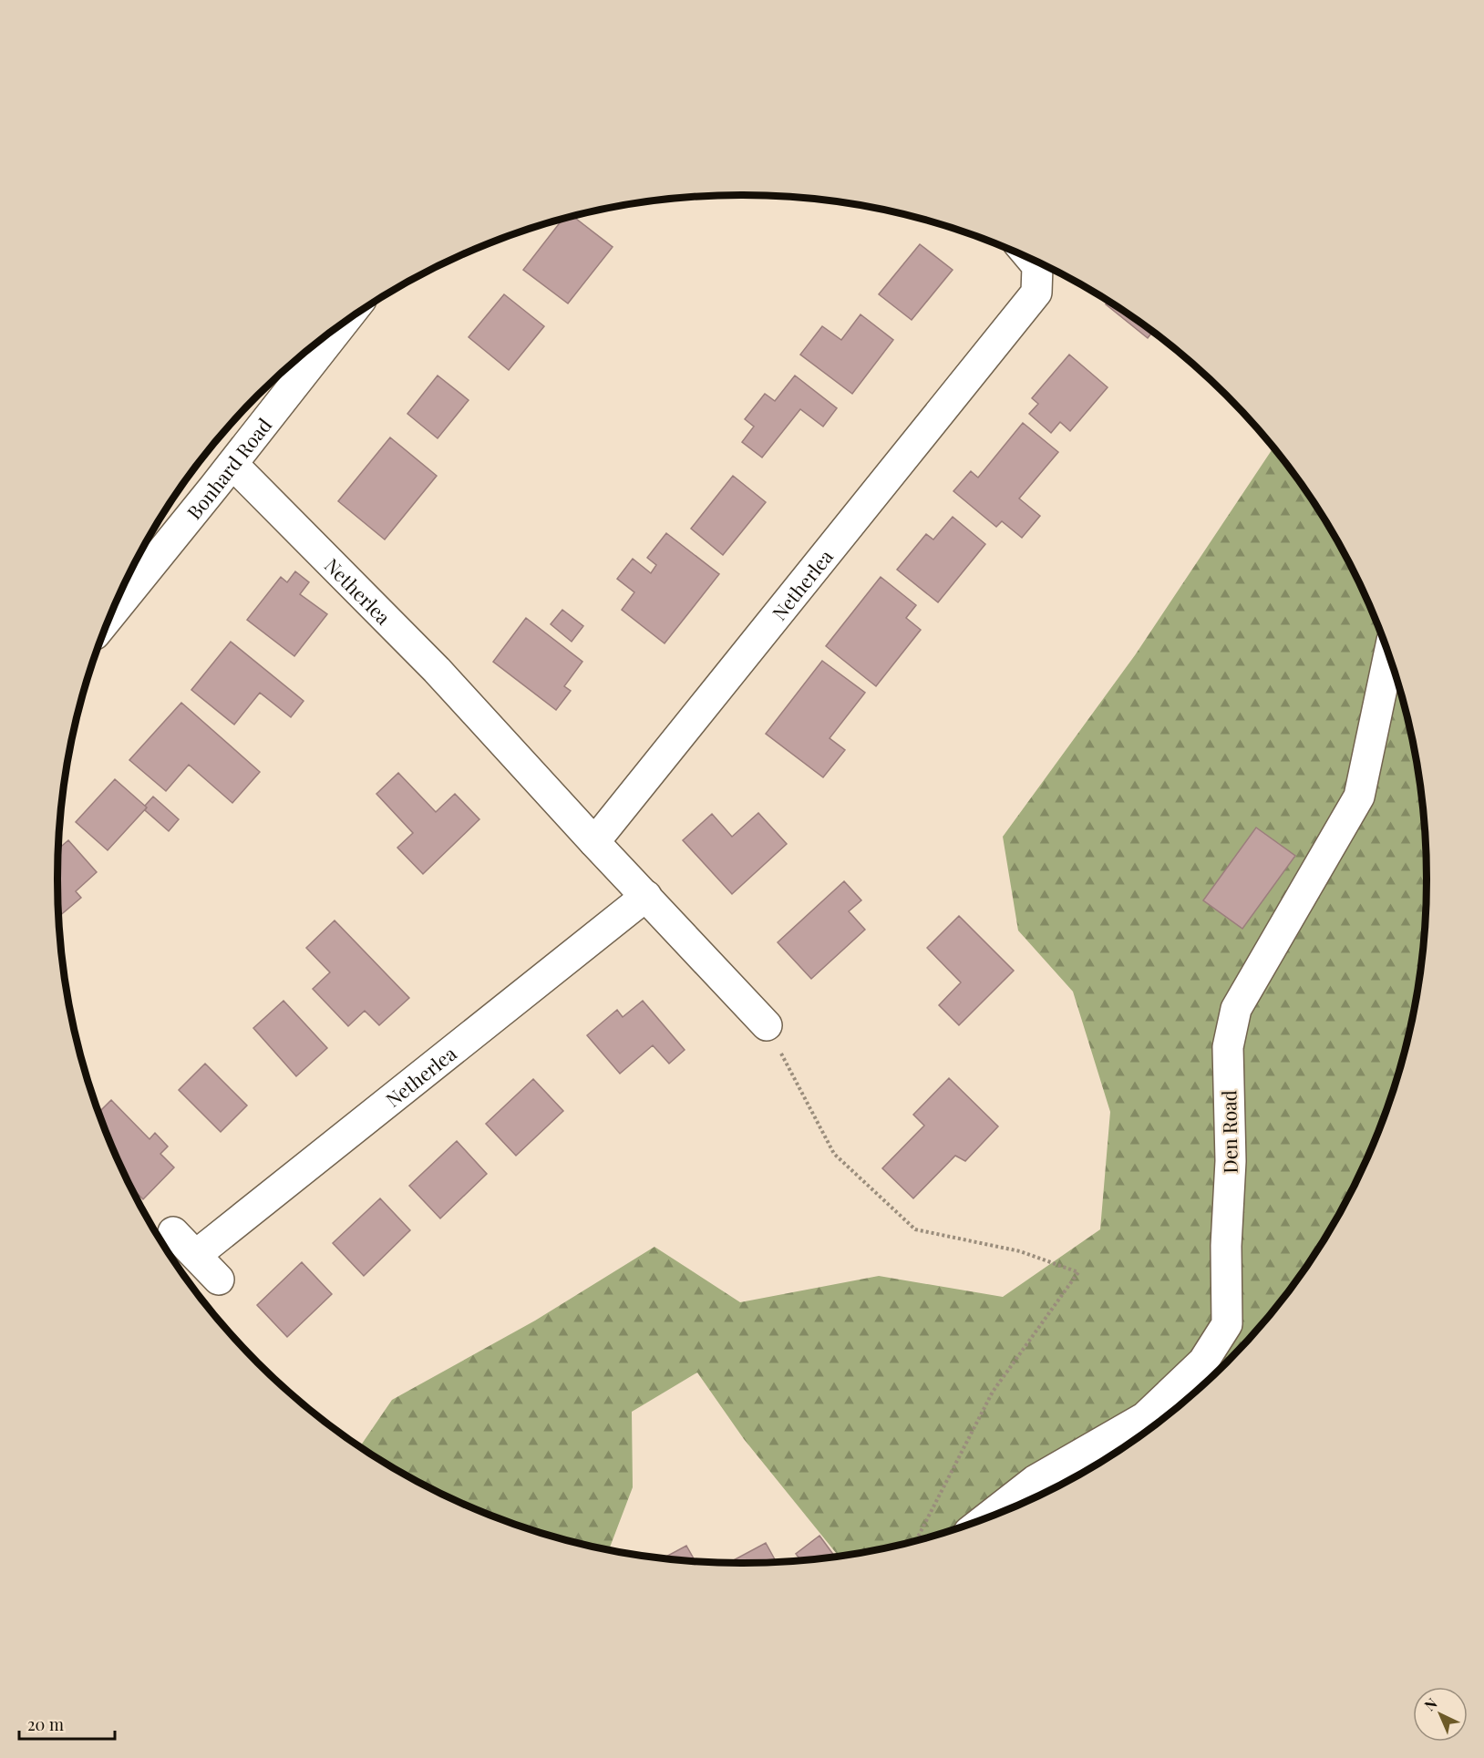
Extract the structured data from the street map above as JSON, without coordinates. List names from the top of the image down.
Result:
{
  "streets": {
    "street": ["Bonhard Road", "Netherlea", "Den Road"]
  },
  "crossings": [
    ["Bonhard Road", "Netherlea"]
  ],
  "scale_bar": "20 m",
  "north": "top left"
}
